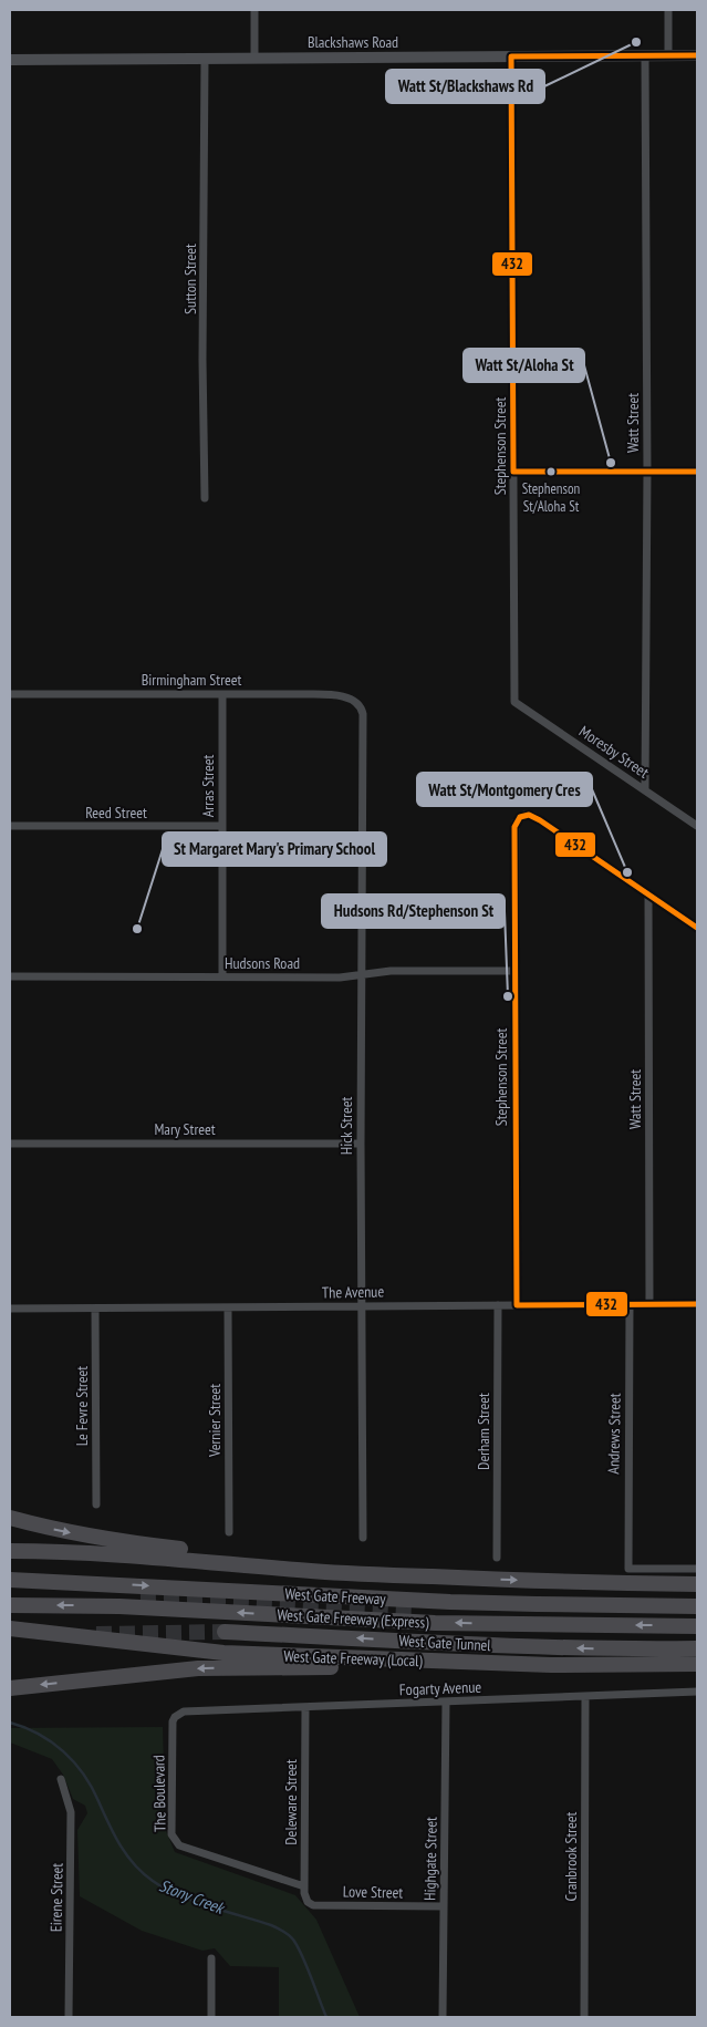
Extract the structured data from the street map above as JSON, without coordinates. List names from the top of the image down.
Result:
{
  "streets": {
    "highway": [
      "West Gate Freeway",
      "West Gate Freeway (Express)",
      "West Gate Tunnel",
      "West Gate Freeway (Local)"
    ],
    "main road": ["Blackshaws Road"],
    "street": [
      "Sutton Street",
      "Watt Street",
      "Stephenson Street",
      "Birmingham Street",
      "Moresby Street",
      "Arras Street",
      "Reed Street",
      "Hudsons Road",
      "Hick Street",
      "Mary Street",
      "The Avenue",
      "Le Fevre Street",
      "Vernier Street",
      "Derham Street",
      "Andrews Street",
      "Fogarty Avenue",
      "The Boulevard",
      "Deleware Street",
      "Cranbrook Street",
      "Highgate Street",
      "Love Street",
      "Eirene Street"
    ]
  },
  "crossings": [
    ["Blackshaws Road", "Sutton Street"],
    ["Blackshaws Road", "Watt Street"],
    ["Blackshaws Road", "Stephenson Street"],
    ["Watt Street", "Stephenson Street"],
    ["Watt Street", "Moresby Street"],
    ["Watt Street", "The Avenue"],
    ["Stephenson Street", "Moresby Street"],
    ["Stephenson Street", "Hudsons Road"],
    ["Stephenson Street", "The Avenue"],
    ["Birmingham Street", "Arras Street"],
    ["Birmingham Street", "Hick Street"],
    ["Arras Street", "Reed Street"],
    ["Arras Street", "Hudsons Road"],
    ["Hudsons Road", "Hick Street"],
    ["Hick Street", "Mary Street"],
    ["Hick Street", "The Avenue"],
    ["The Avenue", "Le Fevre Street"],
    ["The Avenue", "Vernier Street"],
    ["The Avenue", "Derham Street"],
    ["The Avenue", "Andrews Street"],
    ["Fogarty Avenue", "The Boulevard"],
    ["Fogarty Avenue", "Deleware Street"],
    ["Fogarty Avenue", "Cranbrook Street"],
    ["Fogarty Avenue", "Highgate Street"],
    ["The Boulevard", "Deleware Street"],
    ["Deleware Street", "Love Street"],
    ["Highgate Street", "Love Street"]
  ],
  "water": ["Stony Creek"],
  "places": [
    "Watt St/Blackshaws Rd",
    "Watt St/Aloha St",
    "Stephenson St/Aloha St",
    "Watt St/Montgomery Cres",
    "St Margaret Mary's Primary School",
    "Hudsons Rd/Stephenson St"
  ],
  "lines": ["transit line 432"]
}
